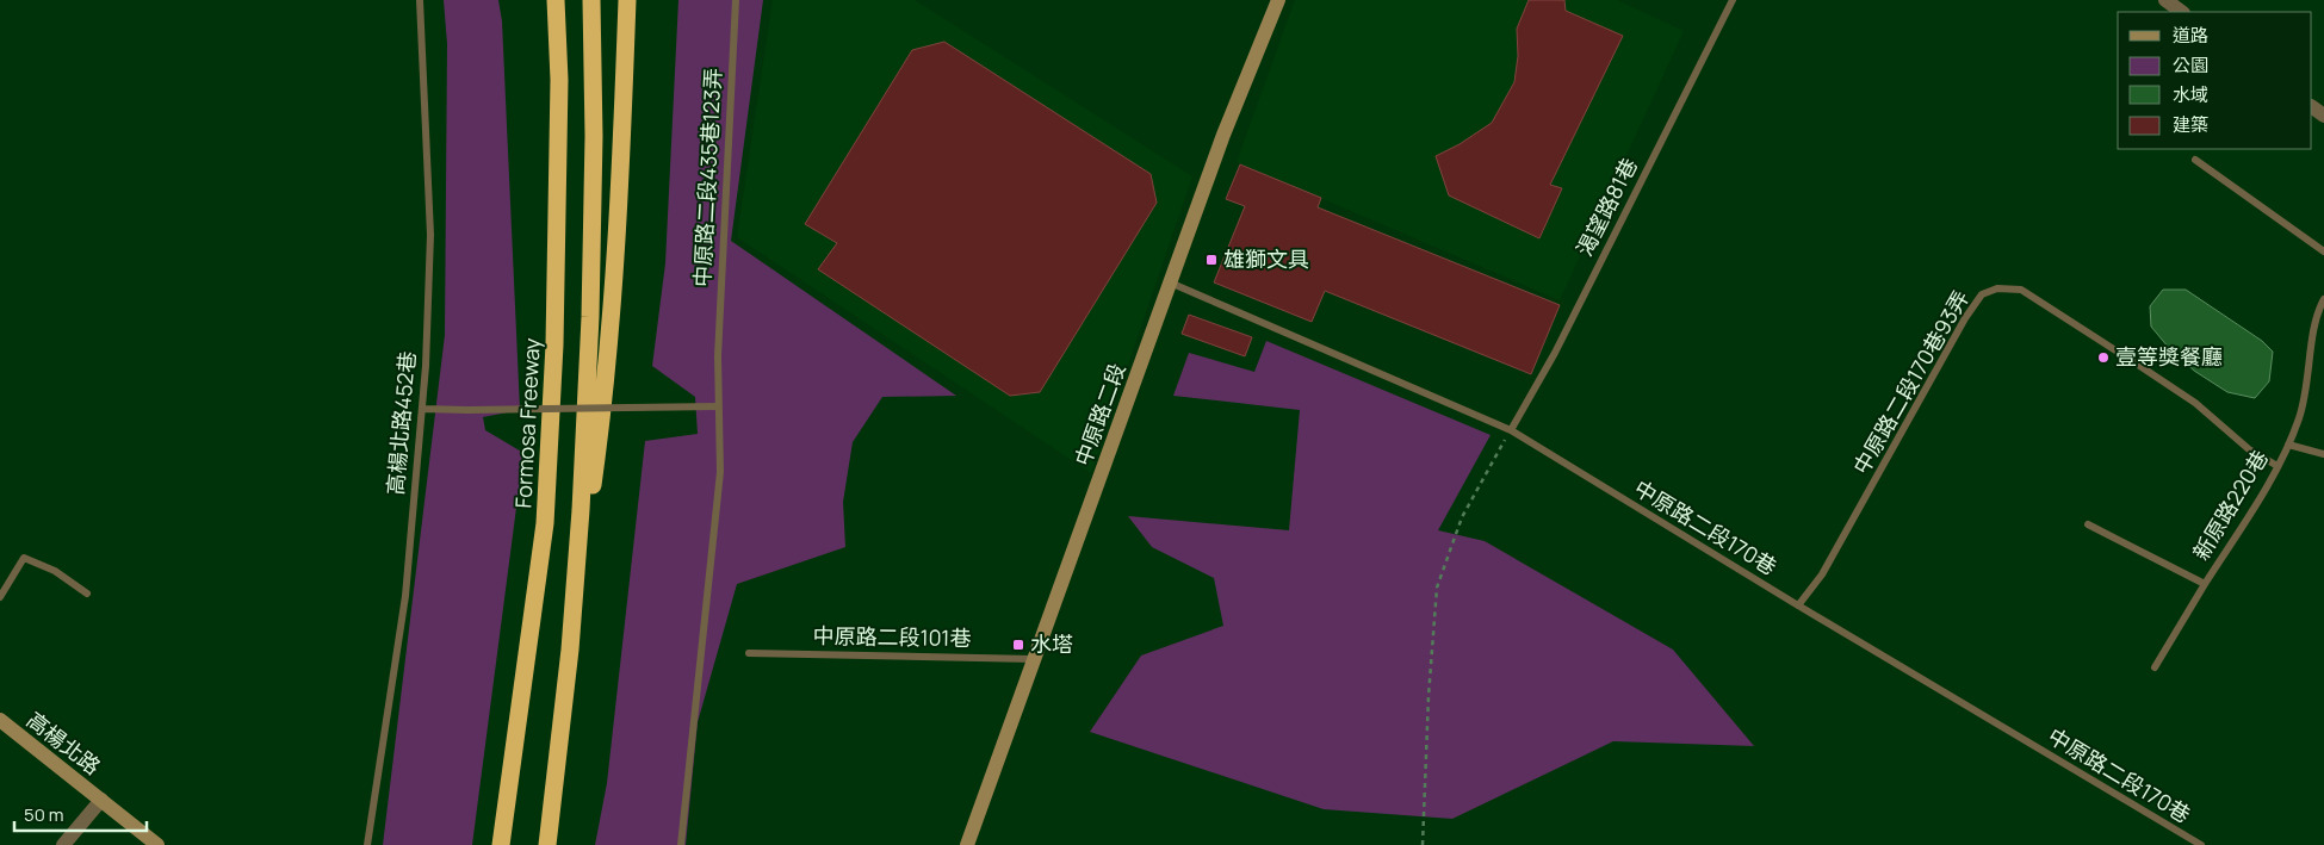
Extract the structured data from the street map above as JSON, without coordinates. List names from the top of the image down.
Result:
{
  "streets": {
    "highway": ["Formosa Freeway"],
    "street": ["中原路二段", "高楊北路"],
    "lane": [
      "中原路二段435巷123弄",
      "渴望路81巷",
      "中原路二段170巷93弄",
      "高楊北路452巷",
      "新原路220巷",
      "中原路二段170巷",
      "中原路二段101巷"
    ]
  },
  "crossings": [
    ["渴望路81巷", "中原路二段170巷"],
    ["中原路二段170巷93弄", "新原路220巷"],
    ["中原路二段170巷93弄", "中原路二段170巷"],
    ["中原路二段", "中原路二段170巷"],
    ["中原路二段", "中原路二段101巷"]
  ],
  "places": {
    "transit": ["雄獅文具", "水塔"],
    "other": ["壹等獎餐廳"]
  },
  "legend": [
    "道路",
    "公園",
    "水域",
    "建築"
  ],
  "scale_bar": "50 m"
}
